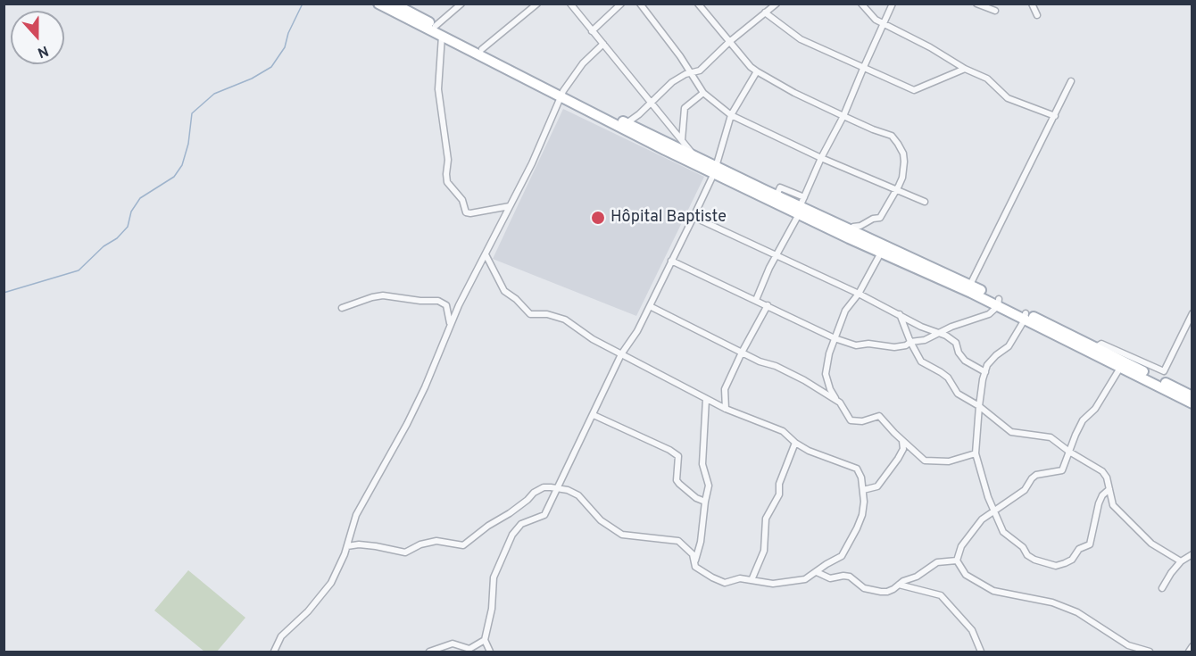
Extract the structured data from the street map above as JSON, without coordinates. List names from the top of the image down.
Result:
{
  "places": ["Hôpital Baptiste"],
  "north": "bottom"
}
